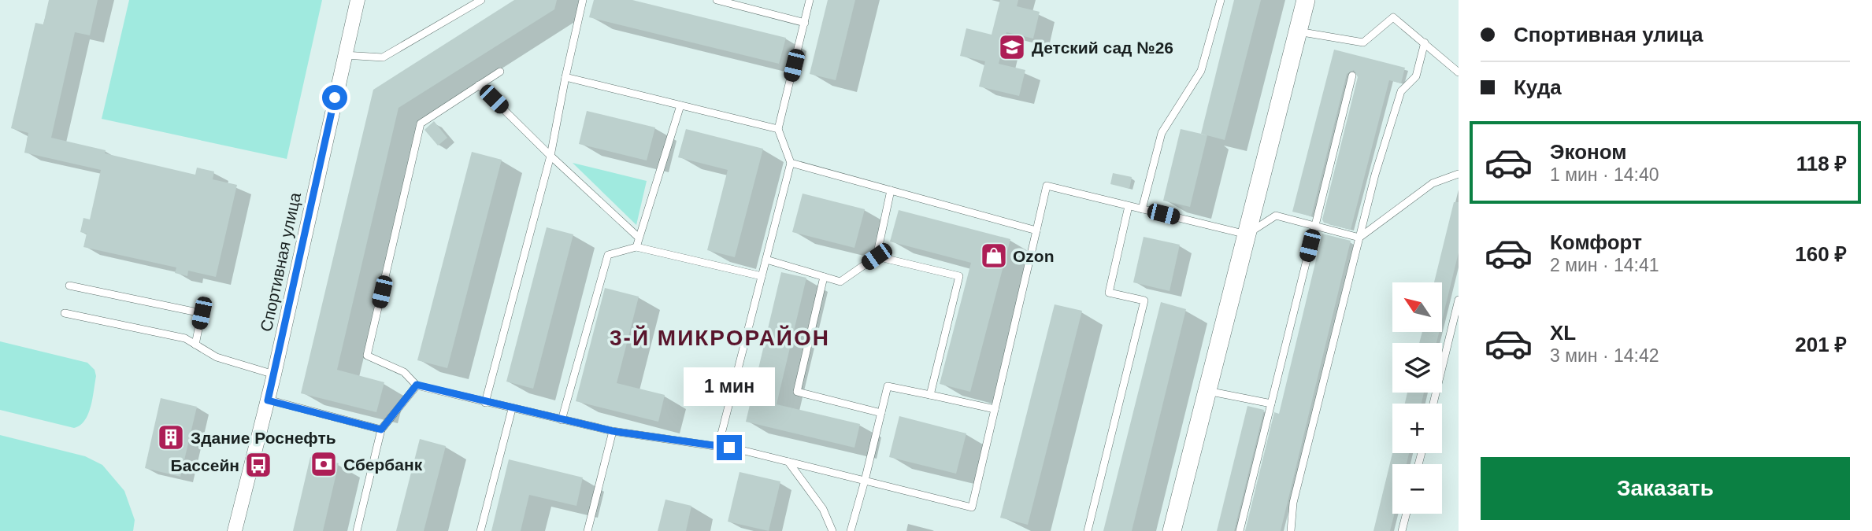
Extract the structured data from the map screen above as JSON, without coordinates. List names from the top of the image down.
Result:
{
  "streets": {
    "street": ["Спортивная улица"]
  },
  "districts": ["3-Й МИКРОРАЙОН"],
  "places": {
    "school or university": ["Детский сад №26"],
    "shop": ["Ozon"],
    "building": ["Здание Роснефть"],
    "bank": ["Сбербанк"],
    "bus stop": ["Бассейн"]
  },
  "north": "top left",
  "page": {
    "banner": ["Спортивная улица", "Куда"],
    "list": [
      {
        "name": "Эконом",
        "note": "1 мин · 14:40",
        "value": "118 ₽"
      },
      {
        "name": "Комфорт",
        "note": "2 мин · 14:41",
        "value": "160 ₽"
      },
      {
        "name": "XL",
        "note": "3 мин · 14:42",
        "value": "201 ₽"
      }
    ],
    "map_buttons": ["+", "−"],
    "bubble": "1 мин",
    "buttons": "Заказать"
  }
}
